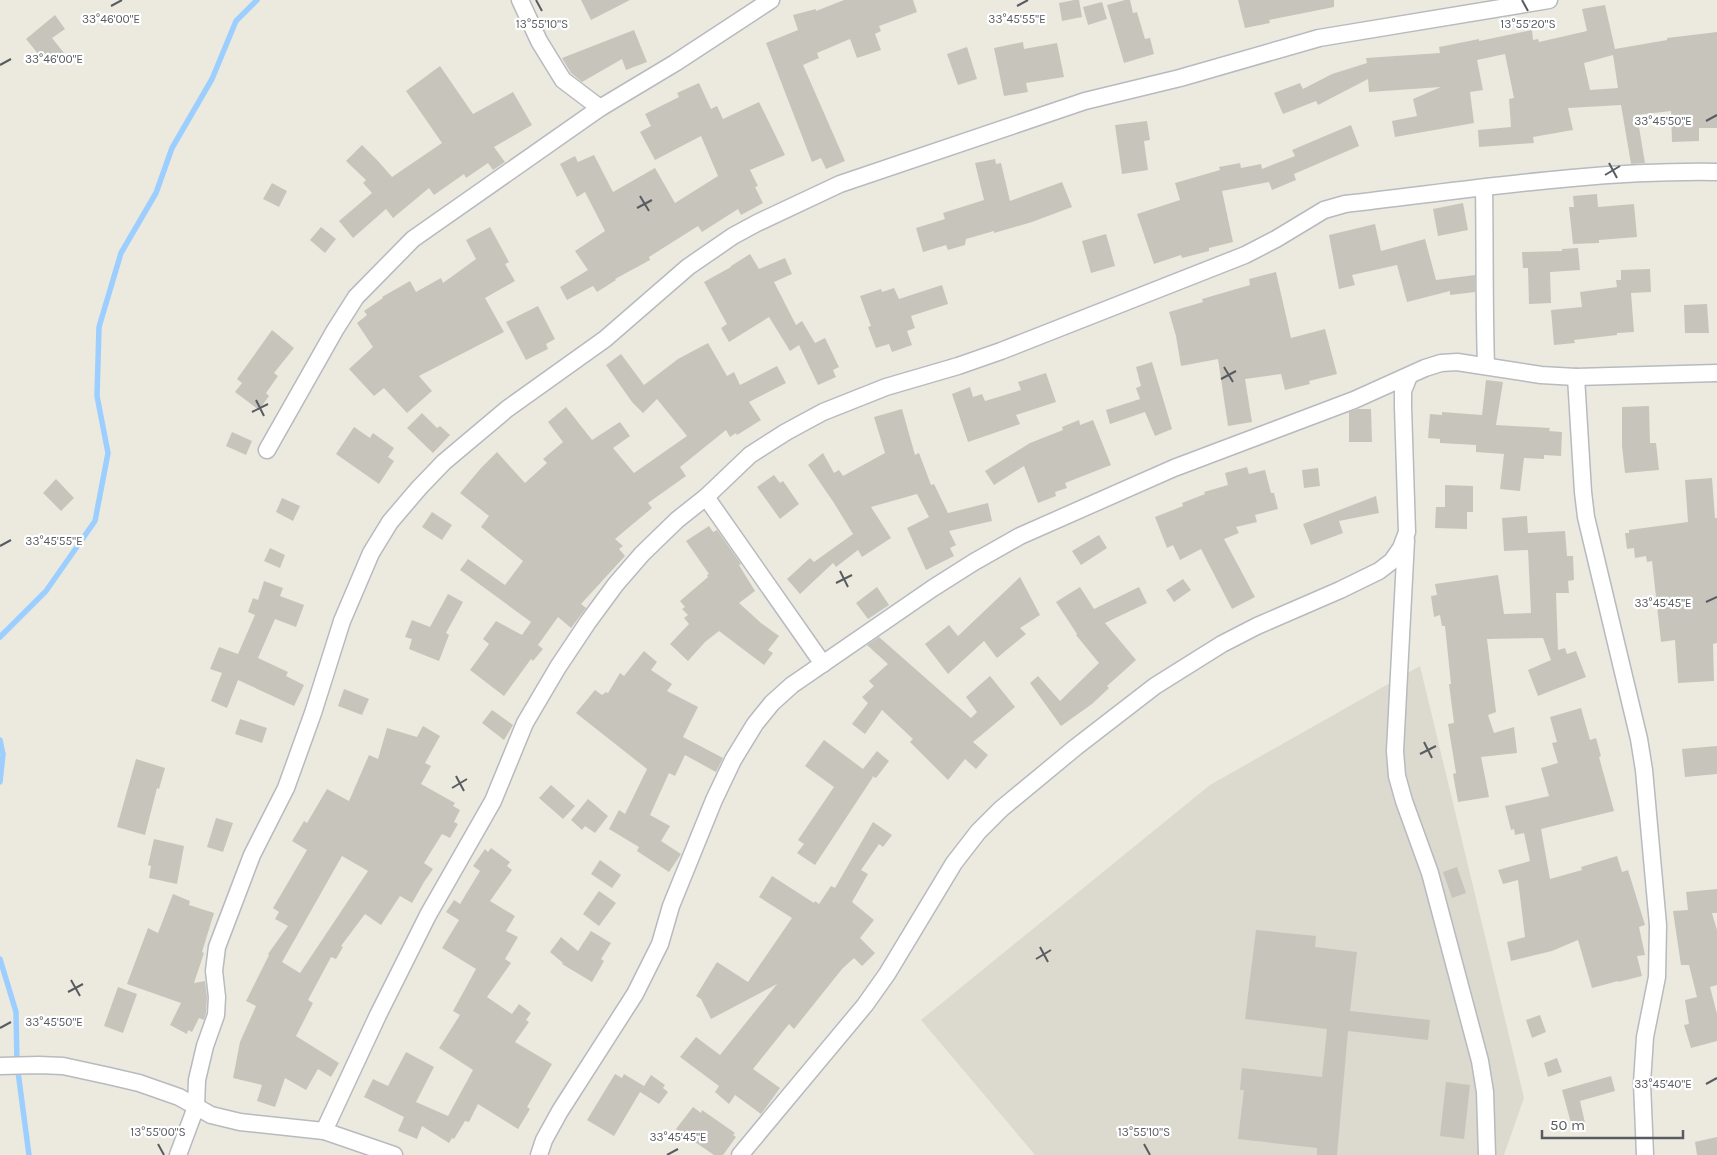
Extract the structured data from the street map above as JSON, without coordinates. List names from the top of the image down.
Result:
{
  "scale_bar": "50 m",
  "coordinates": [
    "33°46'00\"E",
    "33°45'55\"E",
    "13°55'20\"S",
    "13°55'10\"S",
    "33°45'50\"E",
    "33°45'45\"E",
    "33°45'40\"E",
    "13°55'00\"S"
  ]
}
